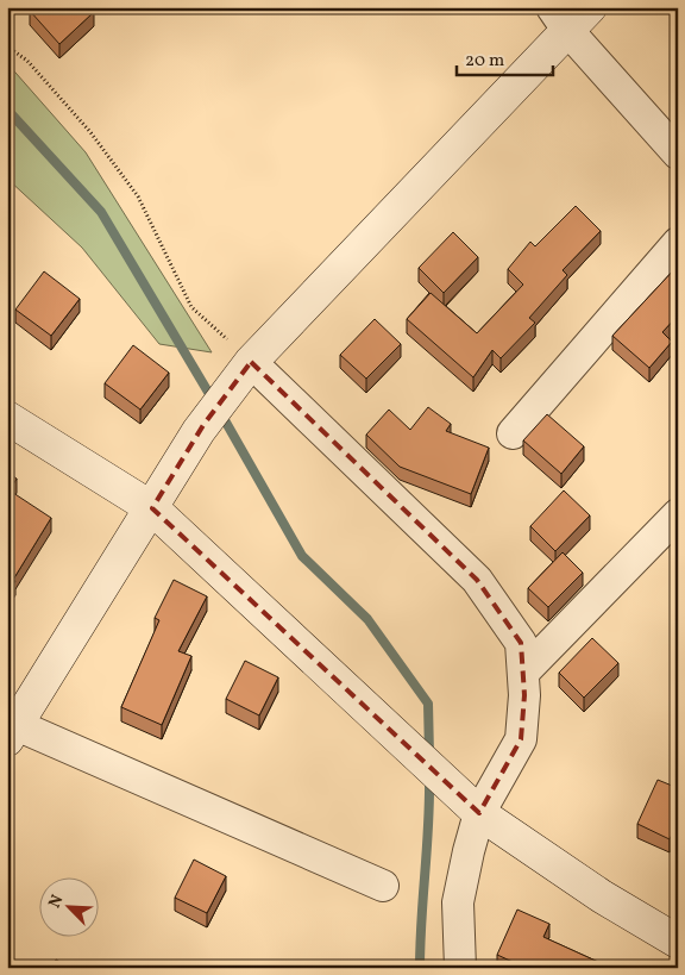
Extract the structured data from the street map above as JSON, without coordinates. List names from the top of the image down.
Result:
{
  "scale_bar": "20 m",
  "north": "top left"
}
